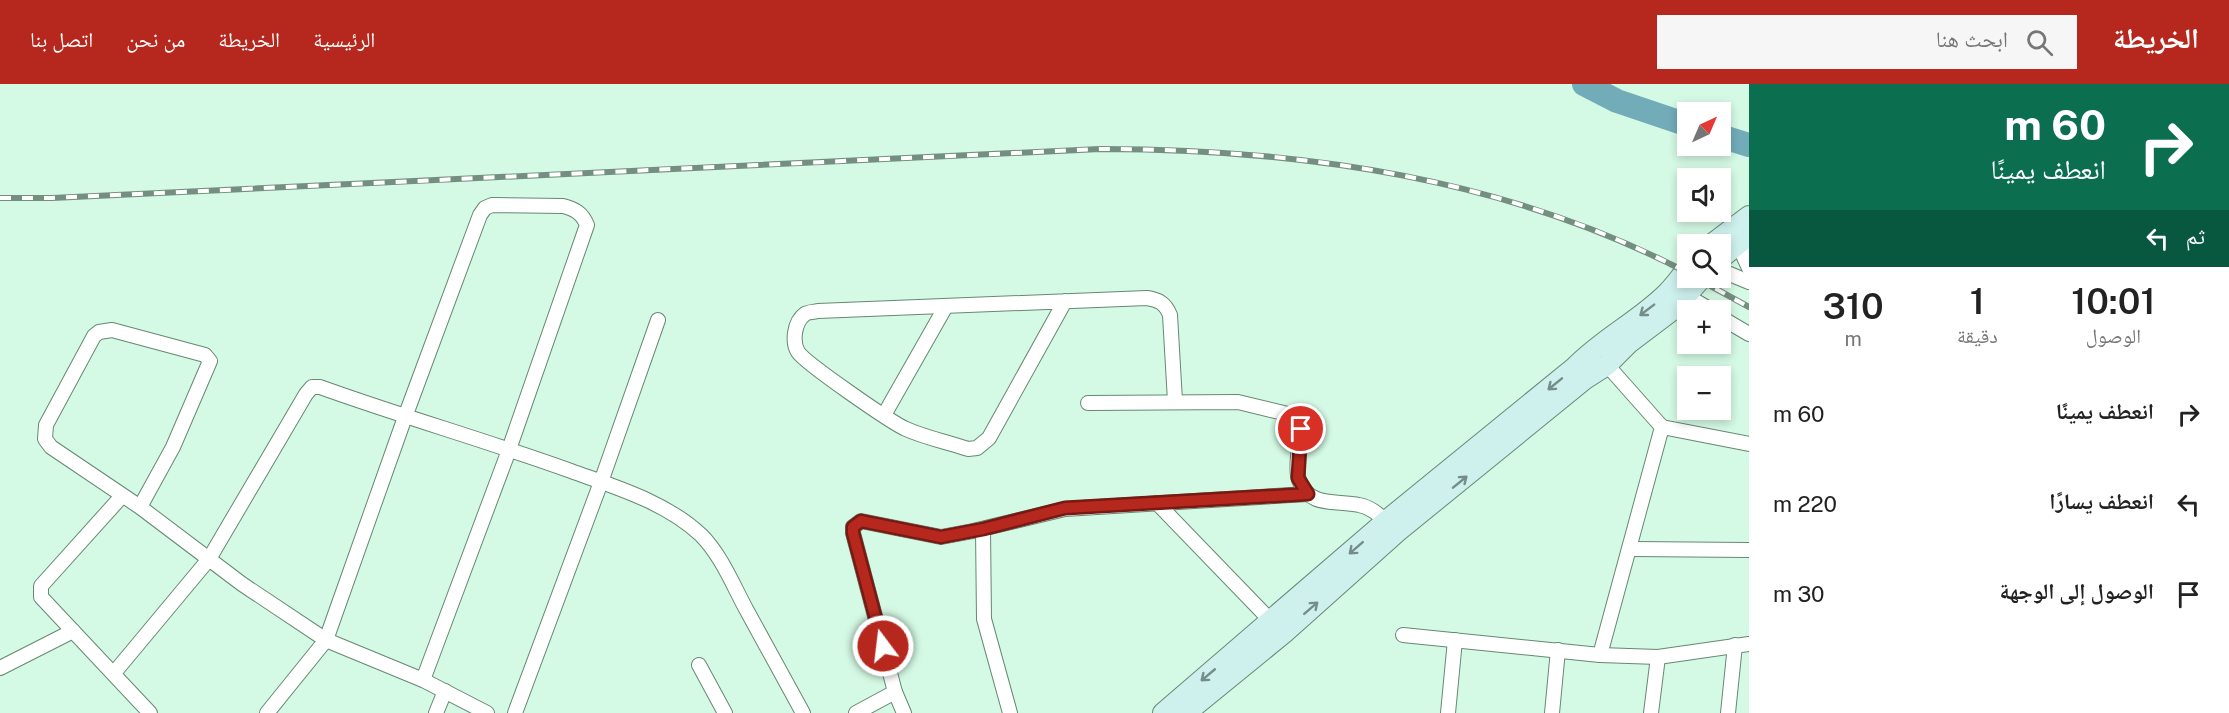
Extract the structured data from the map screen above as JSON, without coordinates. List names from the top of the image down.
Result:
{
  "north": "top right",
  "page": {
    "header": "الخريطة",
    "search": "ابحث هنا",
    "nav": [
      "الرئيسية",
      "الخريطة",
      "من نحن",
      "اتصل بنا"
    ],
    "turn": ["60 m", "انعطف يمينًا"],
    "map_buttons": ["+", "−"],
    "then": "ثم",
    "eta": [
      "10:01",
      "الوصول",
      "1",
      "دقيقة",
      "310",
      "m"
    ],
    "list": [
      {
        "name": "انعطف يمينًا",
        "value": "60 m"
      },
      {
        "name": "انعطف يسارًا",
        "value": "220 m"
      },
      {
        "name": "الوصول إلى الوجهة",
        "value": "30 m"
      }
    ]
  }
}
